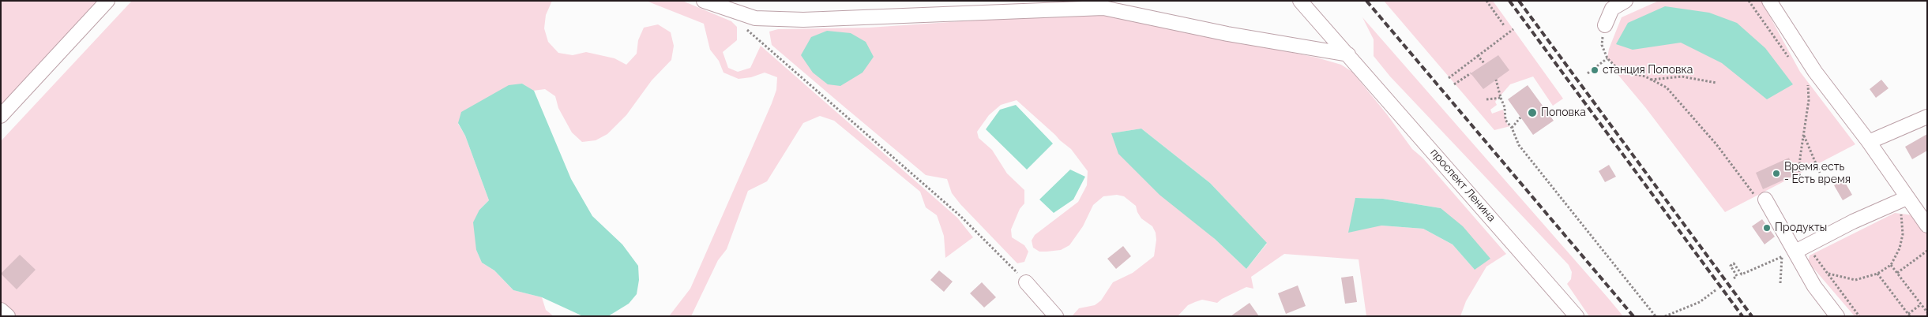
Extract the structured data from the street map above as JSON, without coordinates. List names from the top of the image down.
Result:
{
  "streets": {
    "street": ["проспект Ленина"]
  },
  "places": [
    "станция Поповка",
    "Поповка",
    "Время есть - Есть время",
    "Продукты"
  ]
}
